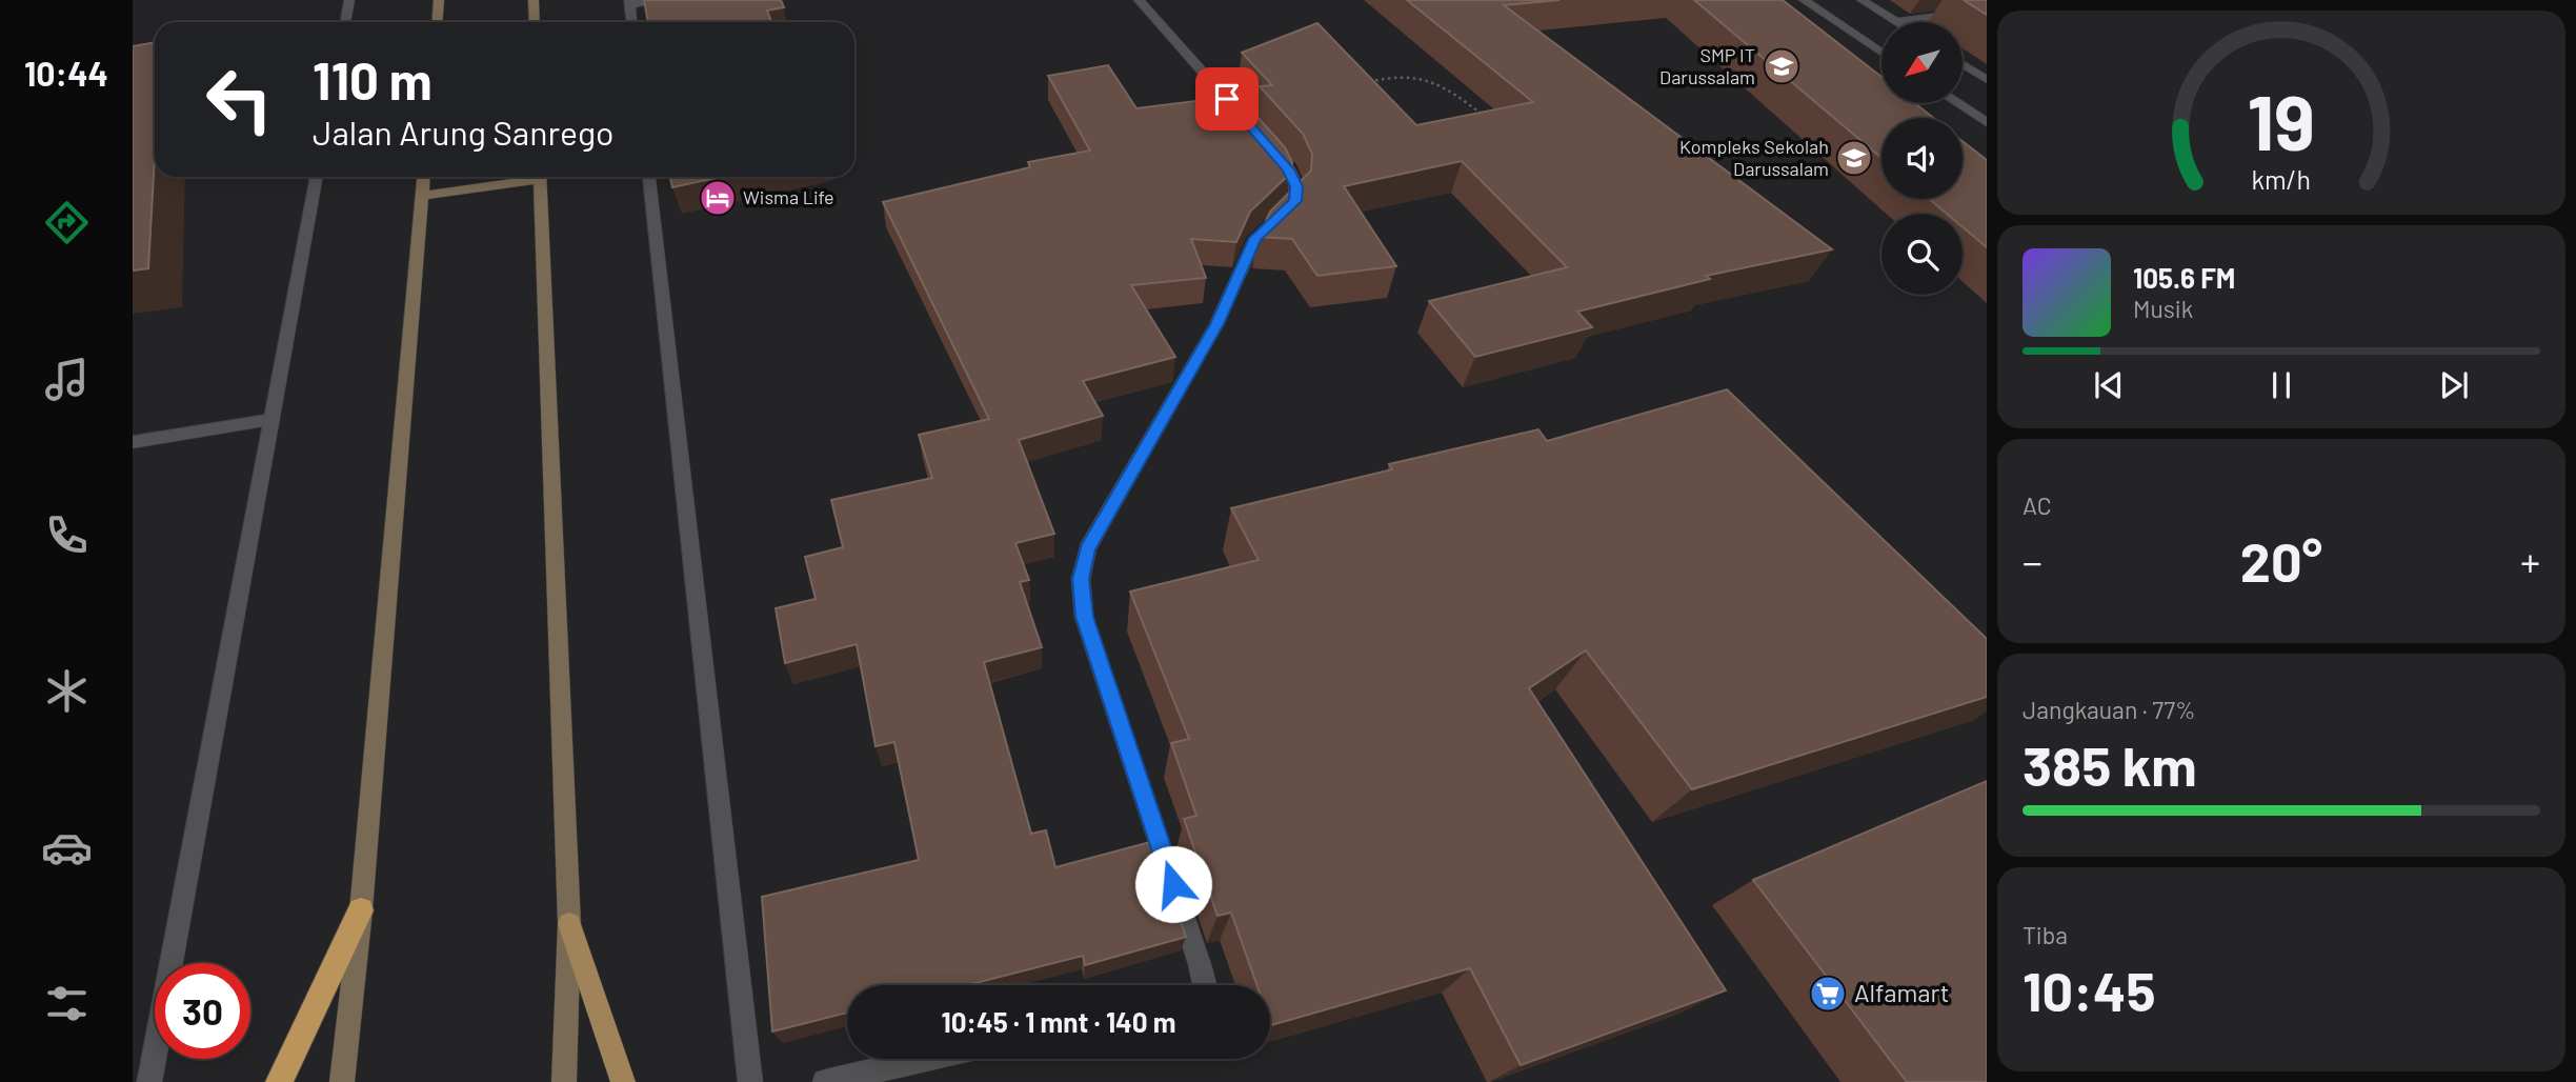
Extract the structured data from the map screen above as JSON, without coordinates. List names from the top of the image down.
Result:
{
  "places": {
    "school or university": ["SMP IT Darussalam", "Kompleks Sekolah Darussalam"],
    "hotel": ["Wisma Life"],
    "supermarket": ["Alfamart"]
  },
  "north": "bottom left",
  "page": {
    "tabs": "10:44",
    "turn": ["110 m", "Jalan Arung Sanrego"],
    "song": ["105.6 FM", "Musik"],
    "tile": [
      "AC",
      ["Jangkauan · 77%", "385 km"],
      ["Tiba", "10:45"]
    ],
    "heat": ["−", "20°", "+"],
    "limit": "30",
    "trip": "10:45 · 1 mnt · 140 m",
    "gauge": ["19", "km/h"]
  }
}
